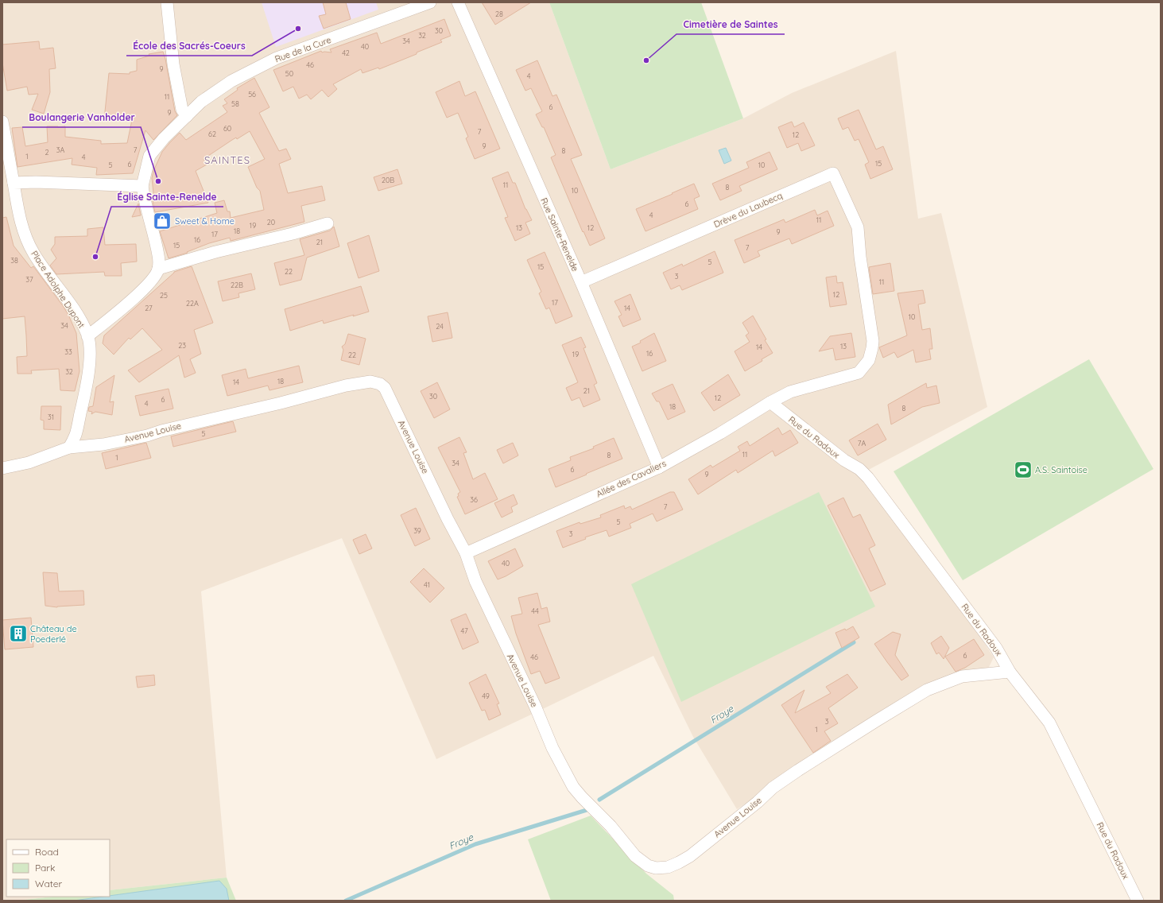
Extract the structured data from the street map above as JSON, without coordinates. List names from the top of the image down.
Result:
{
  "streets": {
    "street": [
      "Rue de la Cure",
      "Drève du Laubecq",
      "Rue Sainte-Renelde",
      "Place Adolphe Dupont",
      "Avenue Louise",
      "Rue du Radoux",
      "Allée des Cavaliers"
    ]
  },
  "crossings": [
    ["Drève du Laubecq", "Rue Sainte-Renelde"],
    ["Drève du Laubecq", "Allée des Cavaliers"],
    ["Rue Sainte-Renelde", "Allée des Cavaliers"],
    ["Place Adolphe Dupont", "Avenue Louise"],
    ["Avenue Louise", "Rue du Radoux"],
    ["Avenue Louise", "Allée des Cavaliers"],
    ["Rue du Radoux", "Allée des Cavaliers"]
  ],
  "districts": ["SAINTES"],
  "water": ["Froye"],
  "places": {
    "other": [
      "École des Sacrés-Coeurs",
      "Cimetière de Saintes",
      "Boulangerie Vanholder",
      "Église Sainte-Renelde"
    ],
    "shop": ["Sweet & Home"],
    "sports": ["A.S. Saintoise"],
    "building": ["Château de Poederlé"]
  },
  "house_numbers": [
    "28",
    "30",
    "32",
    "34",
    "40",
    "42",
    "46",
    "9",
    "50",
    "4",
    "56",
    "11",
    "58",
    "6",
    "9",
    "60",
    "7",
    "62",
    "12",
    "9",
    "3A",
    "7",
    "8",
    "2",
    "1",
    "4",
    "15",
    "6",
    "5",
    "10",
    "20B",
    "11",
    "8",
    "10",
    "6",
    "4",
    "11",
    "20",
    "19",
    "13",
    "12",
    "18",
    "9",
    "17",
    "16",
    "21",
    "15",
    "7",
    "38",
    "5",
    "15",
    "22",
    "3",
    "37",
    "11",
    "22B",
    "12",
    "25",
    "17",
    "22A",
    "27",
    "14",
    "10",
    "34",
    "24",
    "23",
    "13",
    "14",
    "33",
    "16",
    "19",
    "22",
    "32",
    "18",
    "14",
    "21",
    "30",
    "12",
    "6",
    "4",
    "18",
    "8",
    "31",
    "5",
    "7A",
    "11",
    "8",
    "1",
    "34",
    "6",
    "9",
    "36",
    "7",
    "5",
    "39",
    "3",
    "40",
    "41",
    "44",
    "47",
    "6",
    "46",
    "49",
    "3",
    "1"
  ],
  "legend": ["Road", "Park", "Water"]
}
